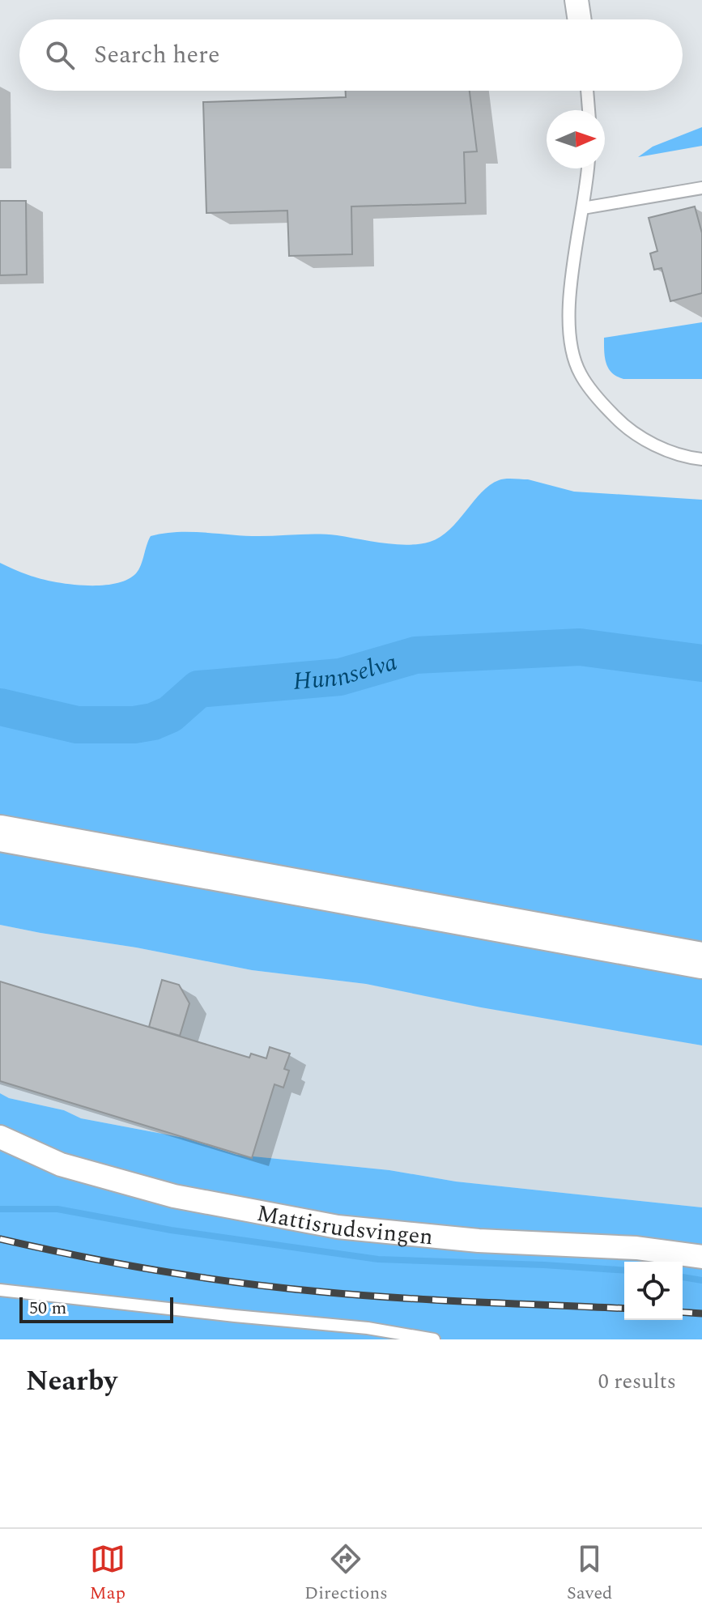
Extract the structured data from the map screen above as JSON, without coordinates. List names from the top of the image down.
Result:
{
  "streets": {
    "street": ["Mattisrudsvingen"]
  },
  "water": ["Hunnselva"],
  "scale_bar": "50 m",
  "north": "right",
  "page": {
    "search": "Search here",
    "scale": "50 m",
    "heading": ["Nearby", "0 results"],
    "nav": ["Map", "Directions", "Saved"]
  }
}
